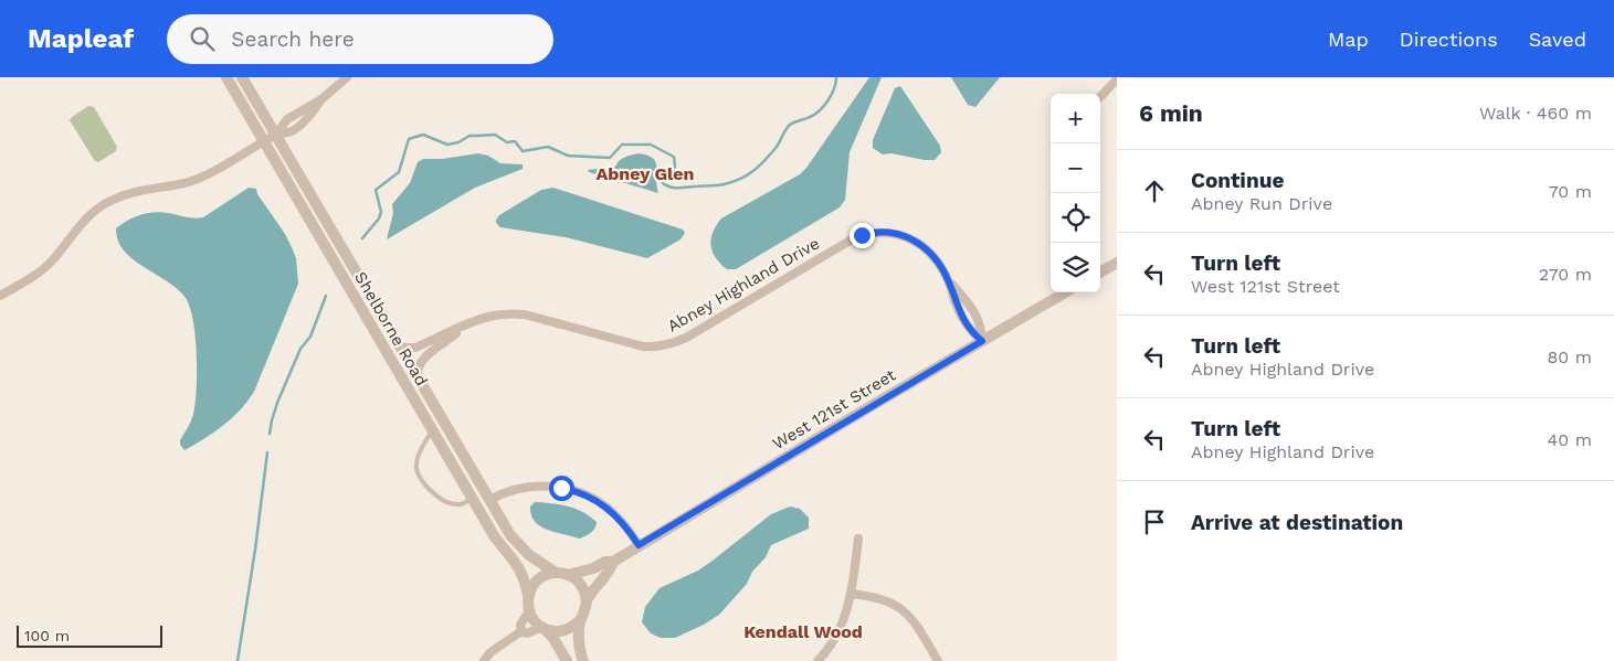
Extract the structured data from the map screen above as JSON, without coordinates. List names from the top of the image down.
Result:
{
  "streets": {
    "street": ["Abney Highland Drive", "Shelborne Road", "West 121st Street"]
  },
  "crossings": [
    ["Abney Highland Drive", "Shelborne Road"],
    ["Abney Highland Drive", "West 121st Street"],
    ["Shelborne Road", "West 121st Street"]
  ],
  "districts": ["Abney Glen", "Kendall Wood"],
  "scale_bar": "100 m",
  "page": {
    "header": "Mapleaf",
    "search": "Search here",
    "nav": ["Map", "Directions", "Saved"],
    "heading": ["6 min", "Walk · 460 m"],
    "map_buttons": ["+", "−"],
    "list": [
      ["Continue", "Abney Run Drive", "70 m"],
      ["Turn left", "West 121st Street", "270 m"],
      ["Turn left", "Abney Highland Drive", "80 m"],
      ["Turn left", "Abney Highland Drive", "40 m"],
      "Arrive at destination"
    ],
    "scale": "100 m"
  }
}
